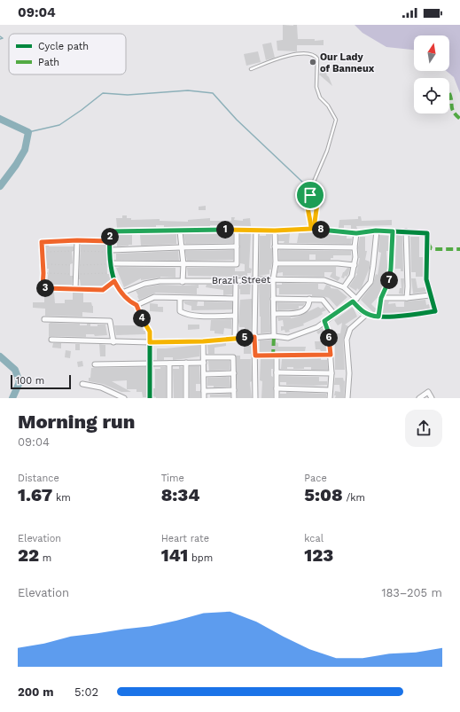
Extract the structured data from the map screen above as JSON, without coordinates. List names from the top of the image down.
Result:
{
  "streets": {
    "street": ["Brazil Street"]
  },
  "places": ["Our Lady of Banneux"],
  "legend": ["Cycle path", "Path"],
  "scale_bar": "100 m",
  "north": "top",
  "page": {
    "status": "09:04",
    "pins": [
      "1",
      "8",
      "2",
      "7",
      "3",
      "4",
      "5",
      "6"
    ],
    "scale": "100 m",
    "heading": ["Morning run", "09:04"],
    "stats": [
      ["Distance", "1.67 km"],
      ["Time", "8:34"],
      ["Pace", "5:08 /km"],
      ["Elevation", "22 m"],
      ["Heart rate", "141 bpm"],
      ["kcal", "123"]
    ],
    "chart": ["Elevation", "183–205 m"],
    "list": [
      {
        "name": "200 m",
        "note": "5:02"
      }
    ]
  }
}
